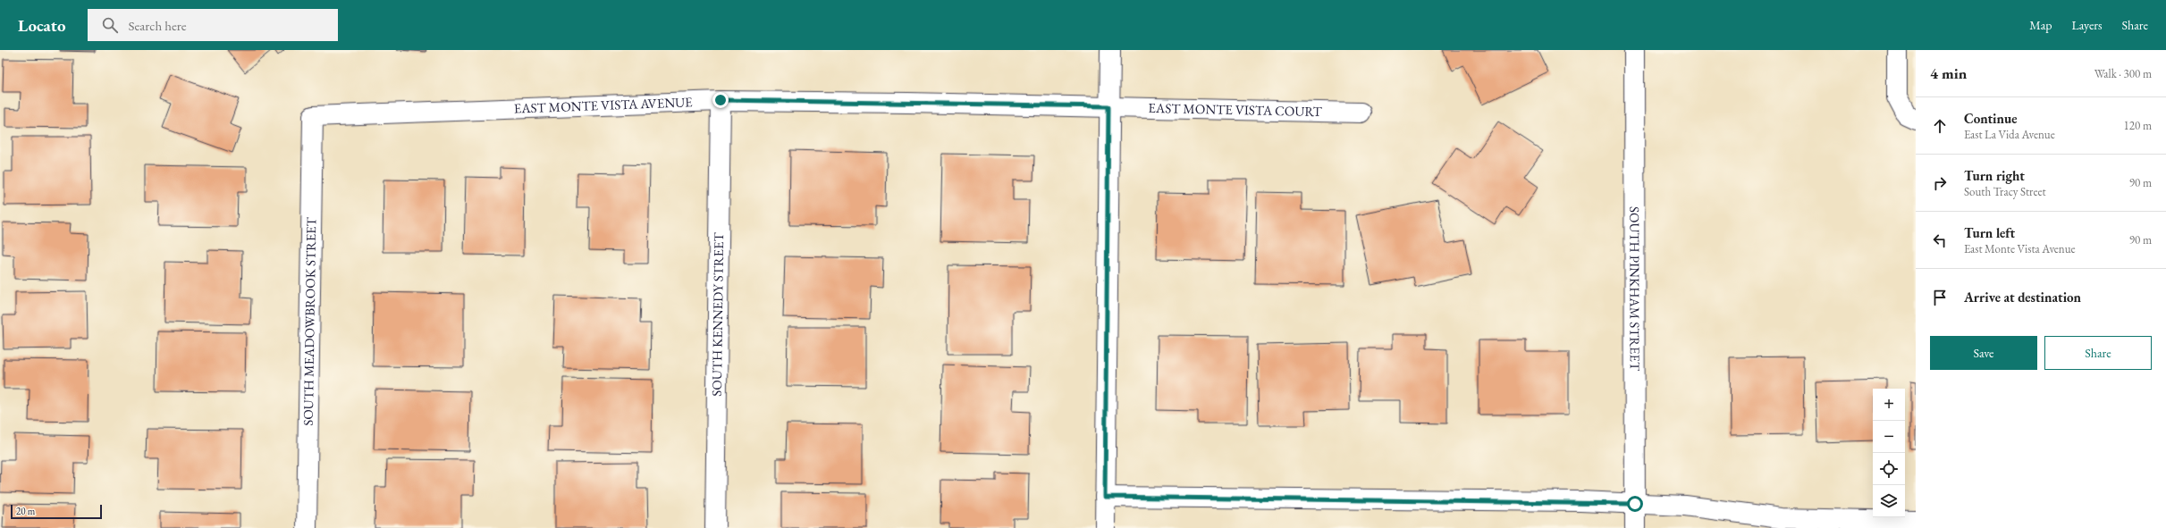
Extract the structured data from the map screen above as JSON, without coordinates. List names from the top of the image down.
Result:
{
  "streets": {
    "street": [
      "EAST MONTE VISTA AVENUE",
      "EAST MONTE VISTA COURT",
      "SOUTH PINKHAM STREET",
      "SOUTH KENNEDY STREET",
      "SOUTH MEADOWBROOK STREET"
    ]
  },
  "crossings": [
    ["EAST MONTE VISTA AVENUE", "EAST MONTE VISTA COURT"],
    ["EAST MONTE VISTA AVENUE", "SOUTH KENNEDY STREET"],
    ["EAST MONTE VISTA AVENUE", "SOUTH MEADOWBROOK STREET"]
  ],
  "scale_bar": "20 m",
  "page": {
    "header": "Locato",
    "search": "Search here",
    "nav": ["Map", "Layers", "Share"],
    "heading": ["4 min", "Walk · 300 m"],
    "list": [
      ["Continue", "East La Vida Avenue", "120 m"],
      ["Turn right", "South Tracy Street", "90 m"],
      ["Turn left", "East Monte Vista Avenue", "90 m"],
      "Arrive at destination"
    ],
    "buttons": ["Save", "Share"],
    "map_buttons": ["+", "−"],
    "scale": "20 m"
  }
}
